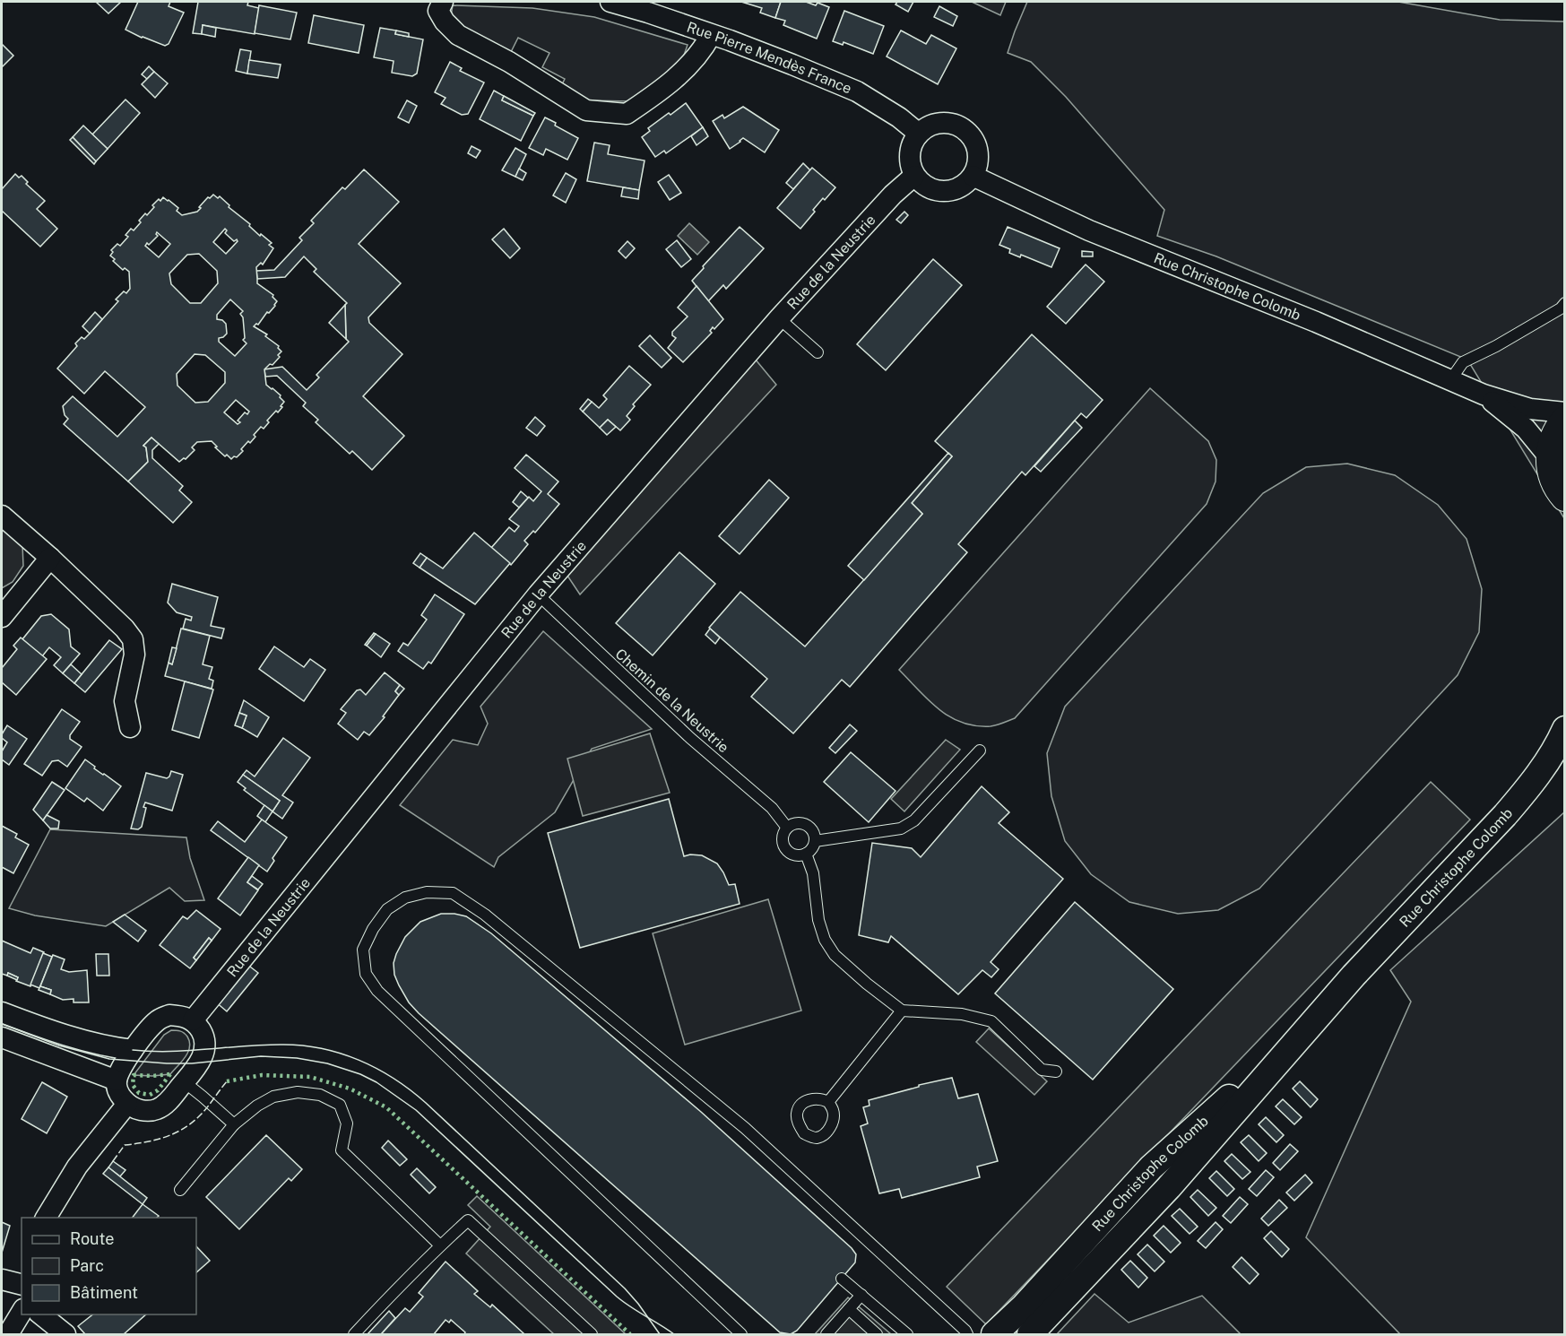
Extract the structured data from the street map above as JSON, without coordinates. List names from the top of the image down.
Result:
{
  "streets": {
    "street": ["Rue Pierre Mendès France", "Rue de la Neustrie", "Rue Christophe Colomb"],
    "lane": ["Chemin de la Neustrie"]
  },
  "crossings": [
    ["Rue Pierre Mendès France", "Rue de la Neustrie"],
    ["Rue Pierre Mendès France", "Rue Christophe Colomb"],
    ["Rue de la Neustrie", "Rue Christophe Colomb"],
    ["Rue de la Neustrie", "Chemin de la Neustrie"]
  ],
  "legend": ["Route", "Parc", "Bâtiment"]
}
